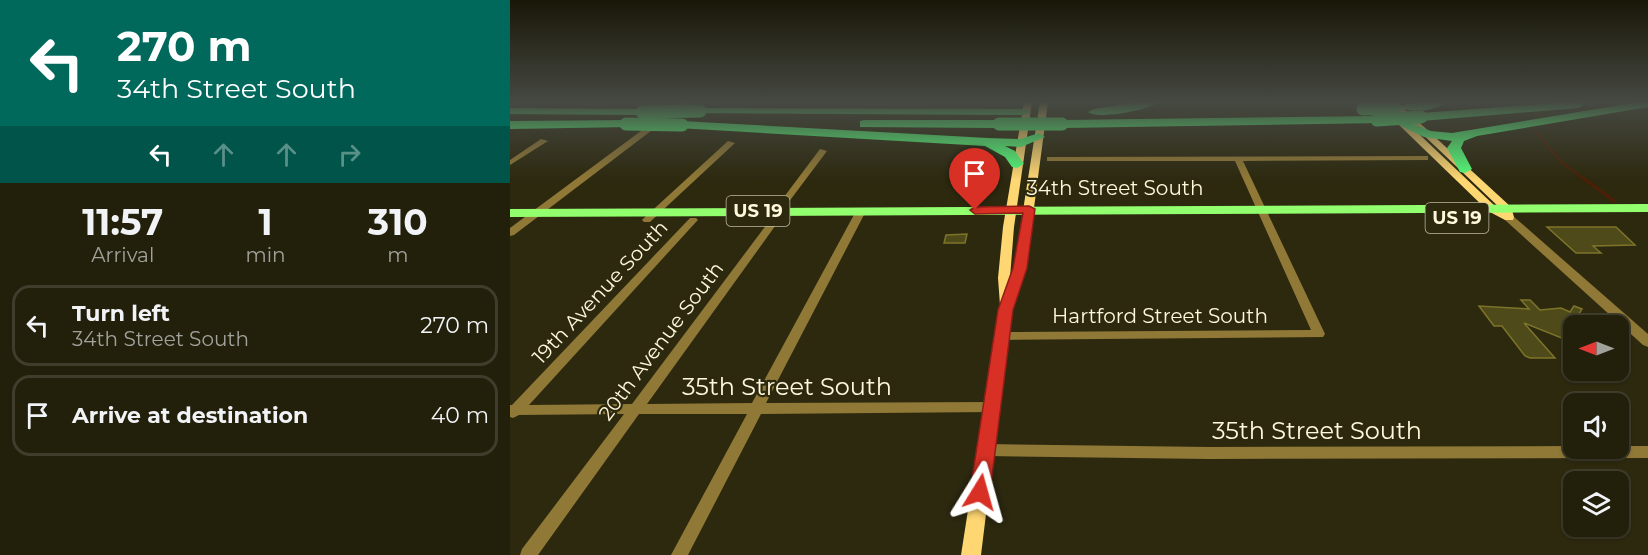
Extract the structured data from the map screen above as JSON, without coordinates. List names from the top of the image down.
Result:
{
  "streets": {
    "highway": ["34th Street South", "US 19"],
    "street": [
      "19th Avenue South",
      "Hartford Street South",
      "20th Avenue South",
      "35th Street South"
    ]
  },
  "crossings": [
    ["34th Street South", "19th Avenue South"],
    ["34th Street South", "Hartford Street South"],
    ["34th Street South", "20th Avenue South"],
    ["19th Avenue South", "35th Street South"],
    ["20th Avenue South", "35th Street South"]
  ],
  "north": "left",
  "page": {
    "turn": ["270 m", "34th Street South"],
    "eta": [
      "11:57",
      "Arrival",
      "1",
      "min",
      "310",
      "m"
    ],
    "list": [
      {
        "name": "Turn left",
        "note": "34th Street South",
        "value": "270 m"
      },
      {
        "name": "Arrive at destination",
        "value": "40 m"
      }
    ]
  }
}
